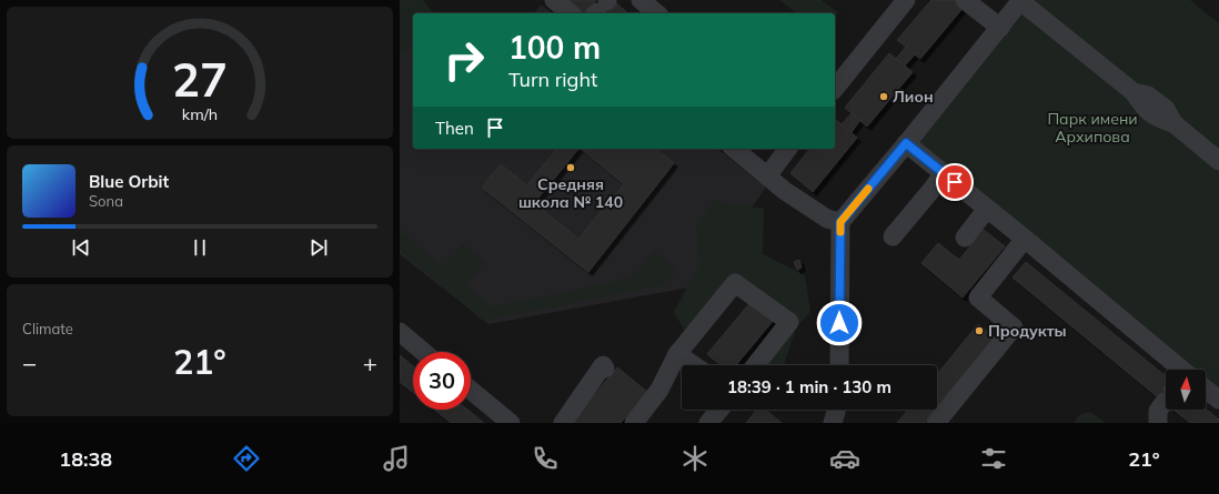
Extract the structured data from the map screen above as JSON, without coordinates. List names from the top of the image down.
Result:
{
  "parks": ["Парк имени Архипова"],
  "places": ["Лион", "Средняя школа № 140", "Продукты"],
  "north": "top",
  "page": {
    "turn": ["100 m", "Turn right"],
    "then": "Then",
    "song": ["Blue Orbit", "Sona"],
    "tile": "Climate",
    "heat": ["−", "21°", "+"],
    "limit": "30",
    "trip": "18:39 · 1 min · 130 m",
    "tabs": ["18:38", "21°"],
    "gauge": ["27", "km/h"]
  }
}
